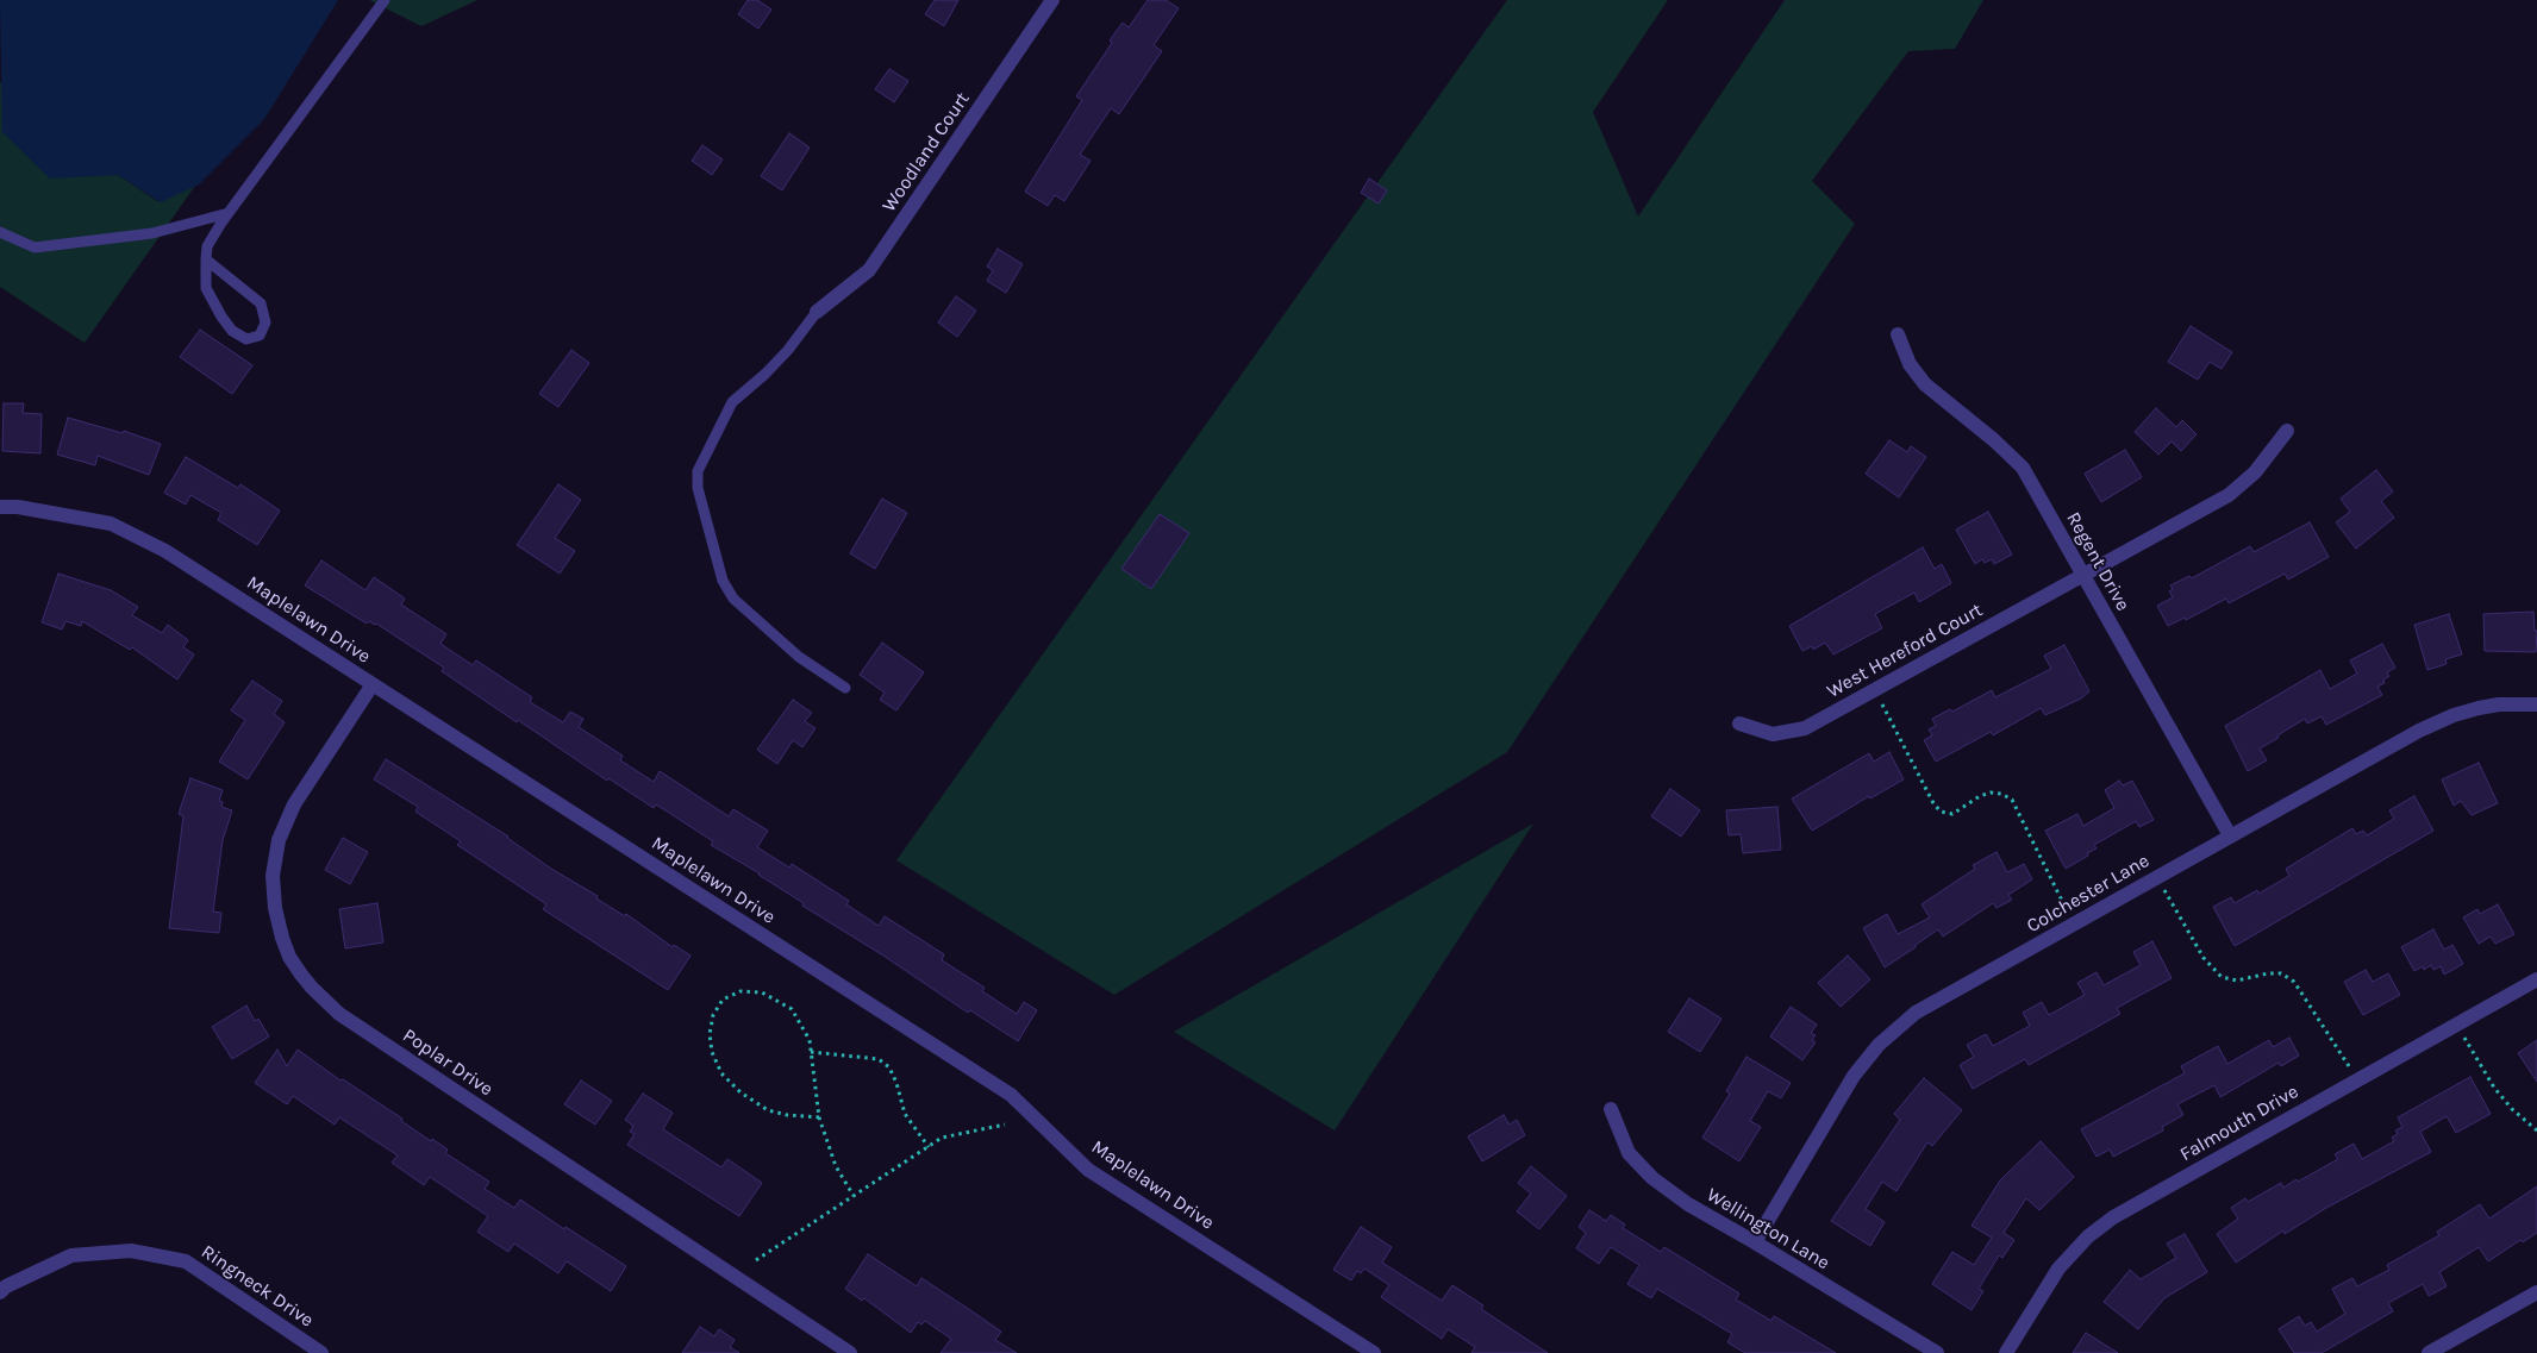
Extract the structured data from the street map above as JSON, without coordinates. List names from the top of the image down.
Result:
{
  "streets": {
    "street": [
      "Woodland Court",
      "Regent Drive",
      "Maplelawn Drive",
      "West Hereford Court",
      "Colchester Lane",
      "Poplar Drive",
      "Falmouth Drive",
      "Wellington Lane",
      "Ringneck Drive"
    ]
  },
  "crossings": [
    ["Regent Drive", "West Hereford Court"],
    ["Regent Drive", "Colchester Lane"],
    ["Maplelawn Drive", "Poplar Drive"],
    ["Colchester Lane", "Wellington Lane"]
  ]
}
